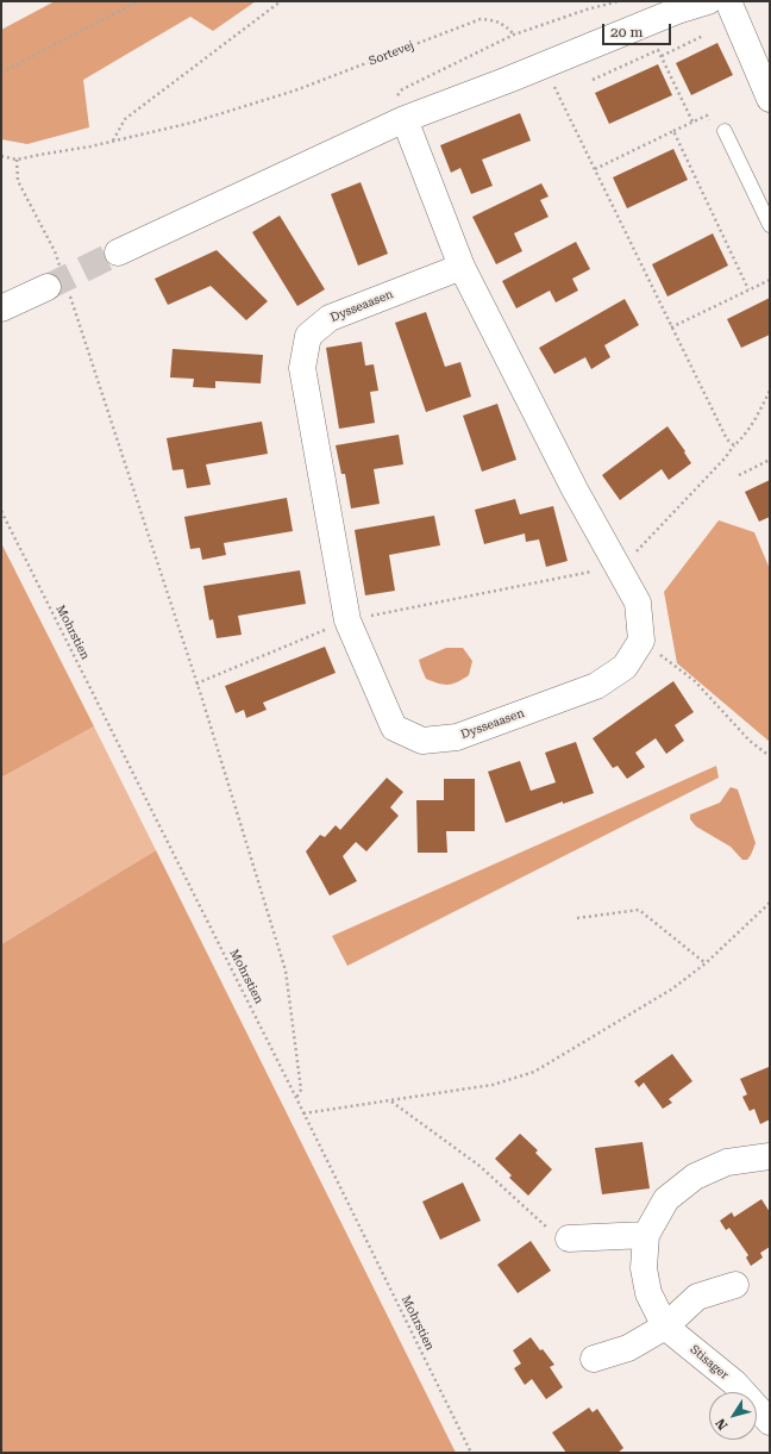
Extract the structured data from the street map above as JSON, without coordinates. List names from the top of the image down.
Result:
{
  "streets": {
    "street": ["Dysseaasen", "Stisager"],
    "path": ["Sortevej", "Mohrstien"]
  },
  "scale_bar": "20 m",
  "north": "bottom left"
}
